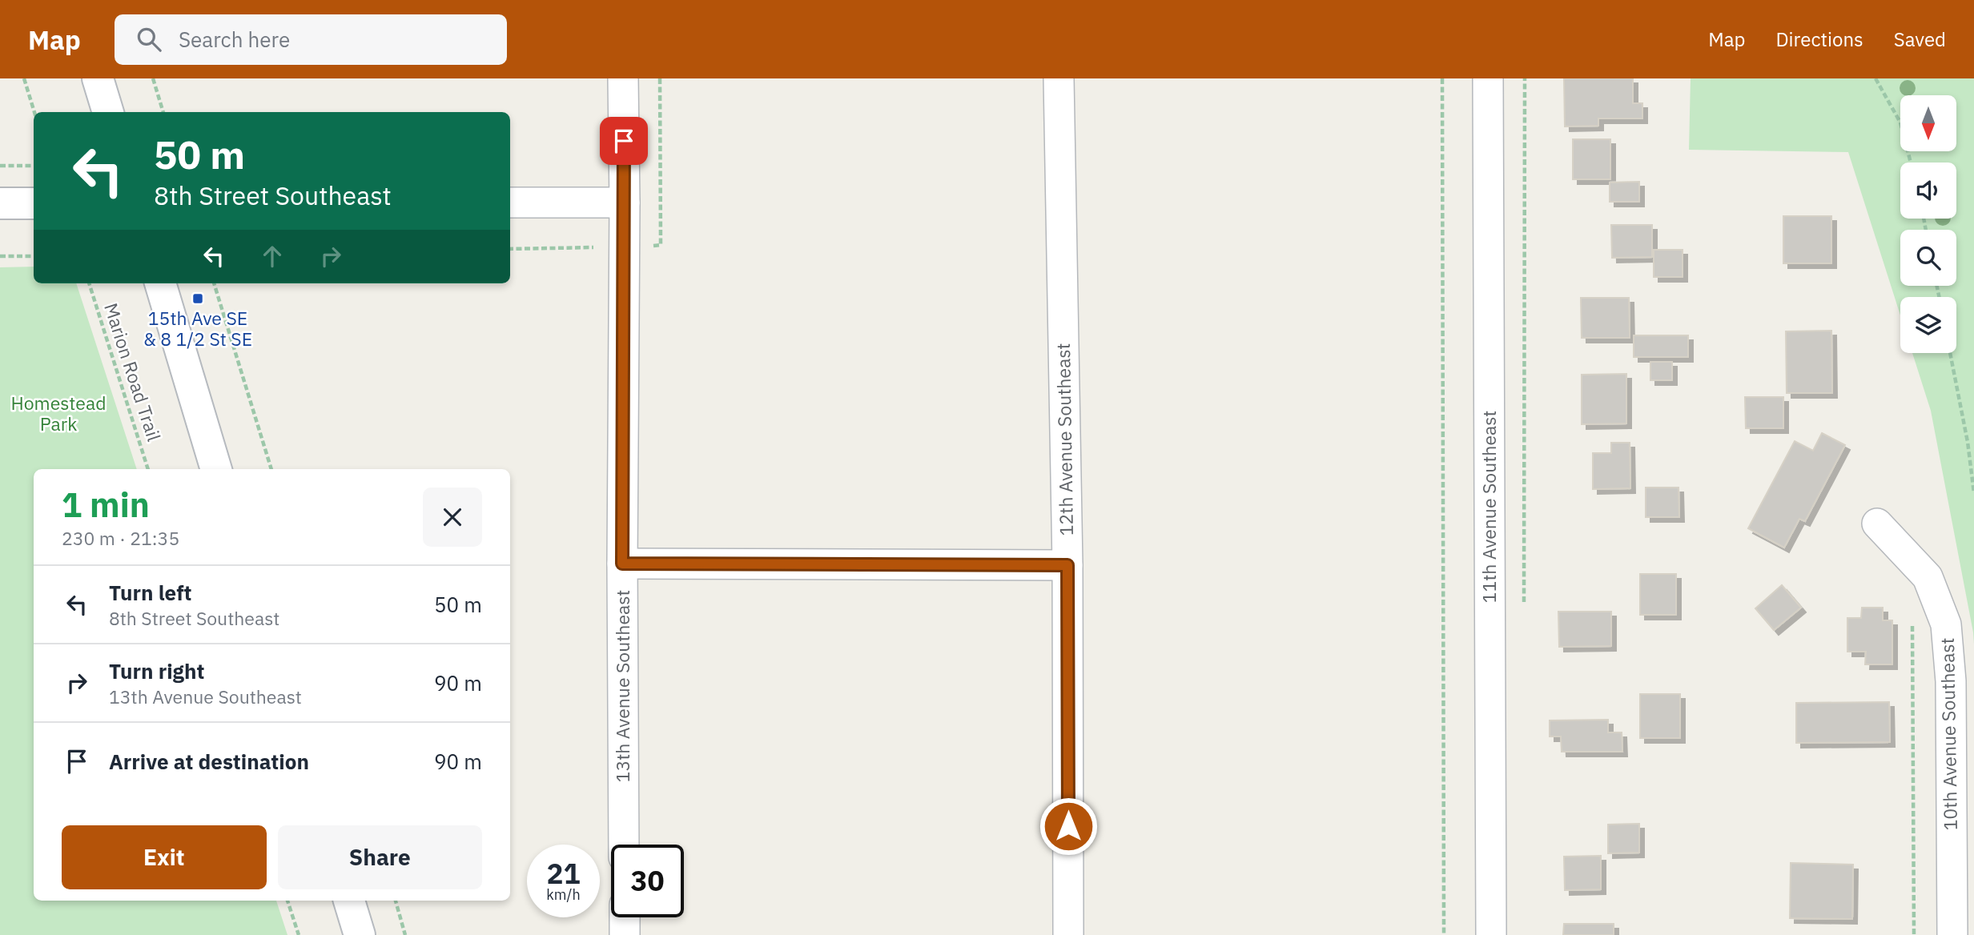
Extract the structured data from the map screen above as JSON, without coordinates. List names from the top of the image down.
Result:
{
  "streets": {
    "street": [
      "12th Avenue Southeast",
      "11th Avenue Southeast",
      "13th Avenue Southeast",
      "10th Avenue Southeast"
    ],
    "path": ["Marion Road Trail"]
  },
  "parks": ["Homestead Park"],
  "places": {
    "transit": ["15th Ave SE & 8 1/2 St SE"]
  },
  "north": "bottom",
  "page": {
    "header": "Map",
    "search": "Search here",
    "nav": ["Map", "Directions", "Saved"],
    "turn": ["50 m", "8th Street Southeast"],
    "heading": ["1 min", "230 m · 21:35"],
    "list": [
      {
        "name": "Turn left",
        "note": "8th Street Southeast",
        "value": "50 m"
      },
      {
        "name": "Turn right",
        "note": "13th Avenue Southeast",
        "value": "90 m"
      },
      {
        "name": "Arrive at destination",
        "value": "90 m"
      }
    ],
    "buttons": ["Exit", "Share"],
    "speed": "21 km/h",
    "limit": "30"
  }
}
